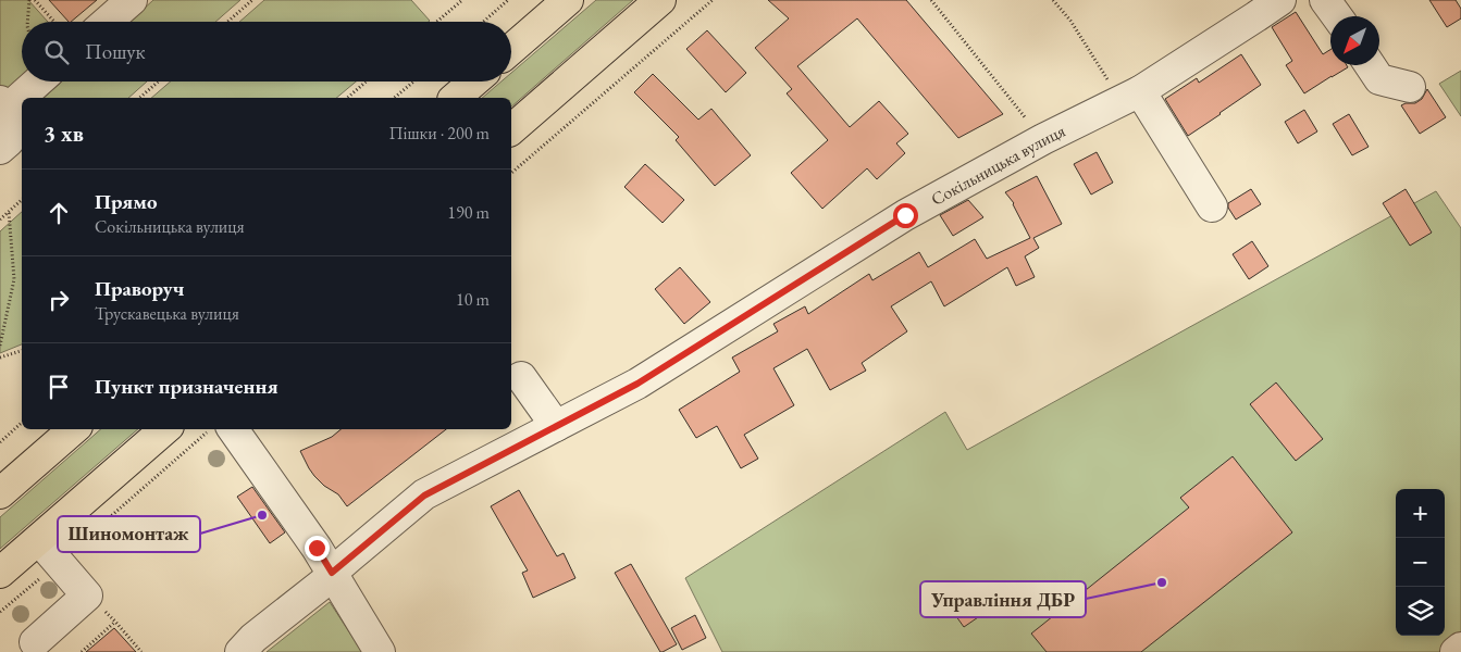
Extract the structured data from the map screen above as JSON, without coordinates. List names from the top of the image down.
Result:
{
  "streets": {
    "street": ["Сокільницька вулиця"]
  },
  "places": ["Шиномонтаж", "Управління ДБР"],
  "north": "bottom left",
  "page": {
    "search": "Пошук",
    "heading": ["3 хв", "Пішки · 200 m"],
    "list": [
      ["Прямо", "Сокільницька вулиця", "190 m"],
      ["Праворуч", "Трускавецька вулиця", "10 m"],
      "Пункт призначення"
    ],
    "map_buttons": ["+", "−"]
  }
}
